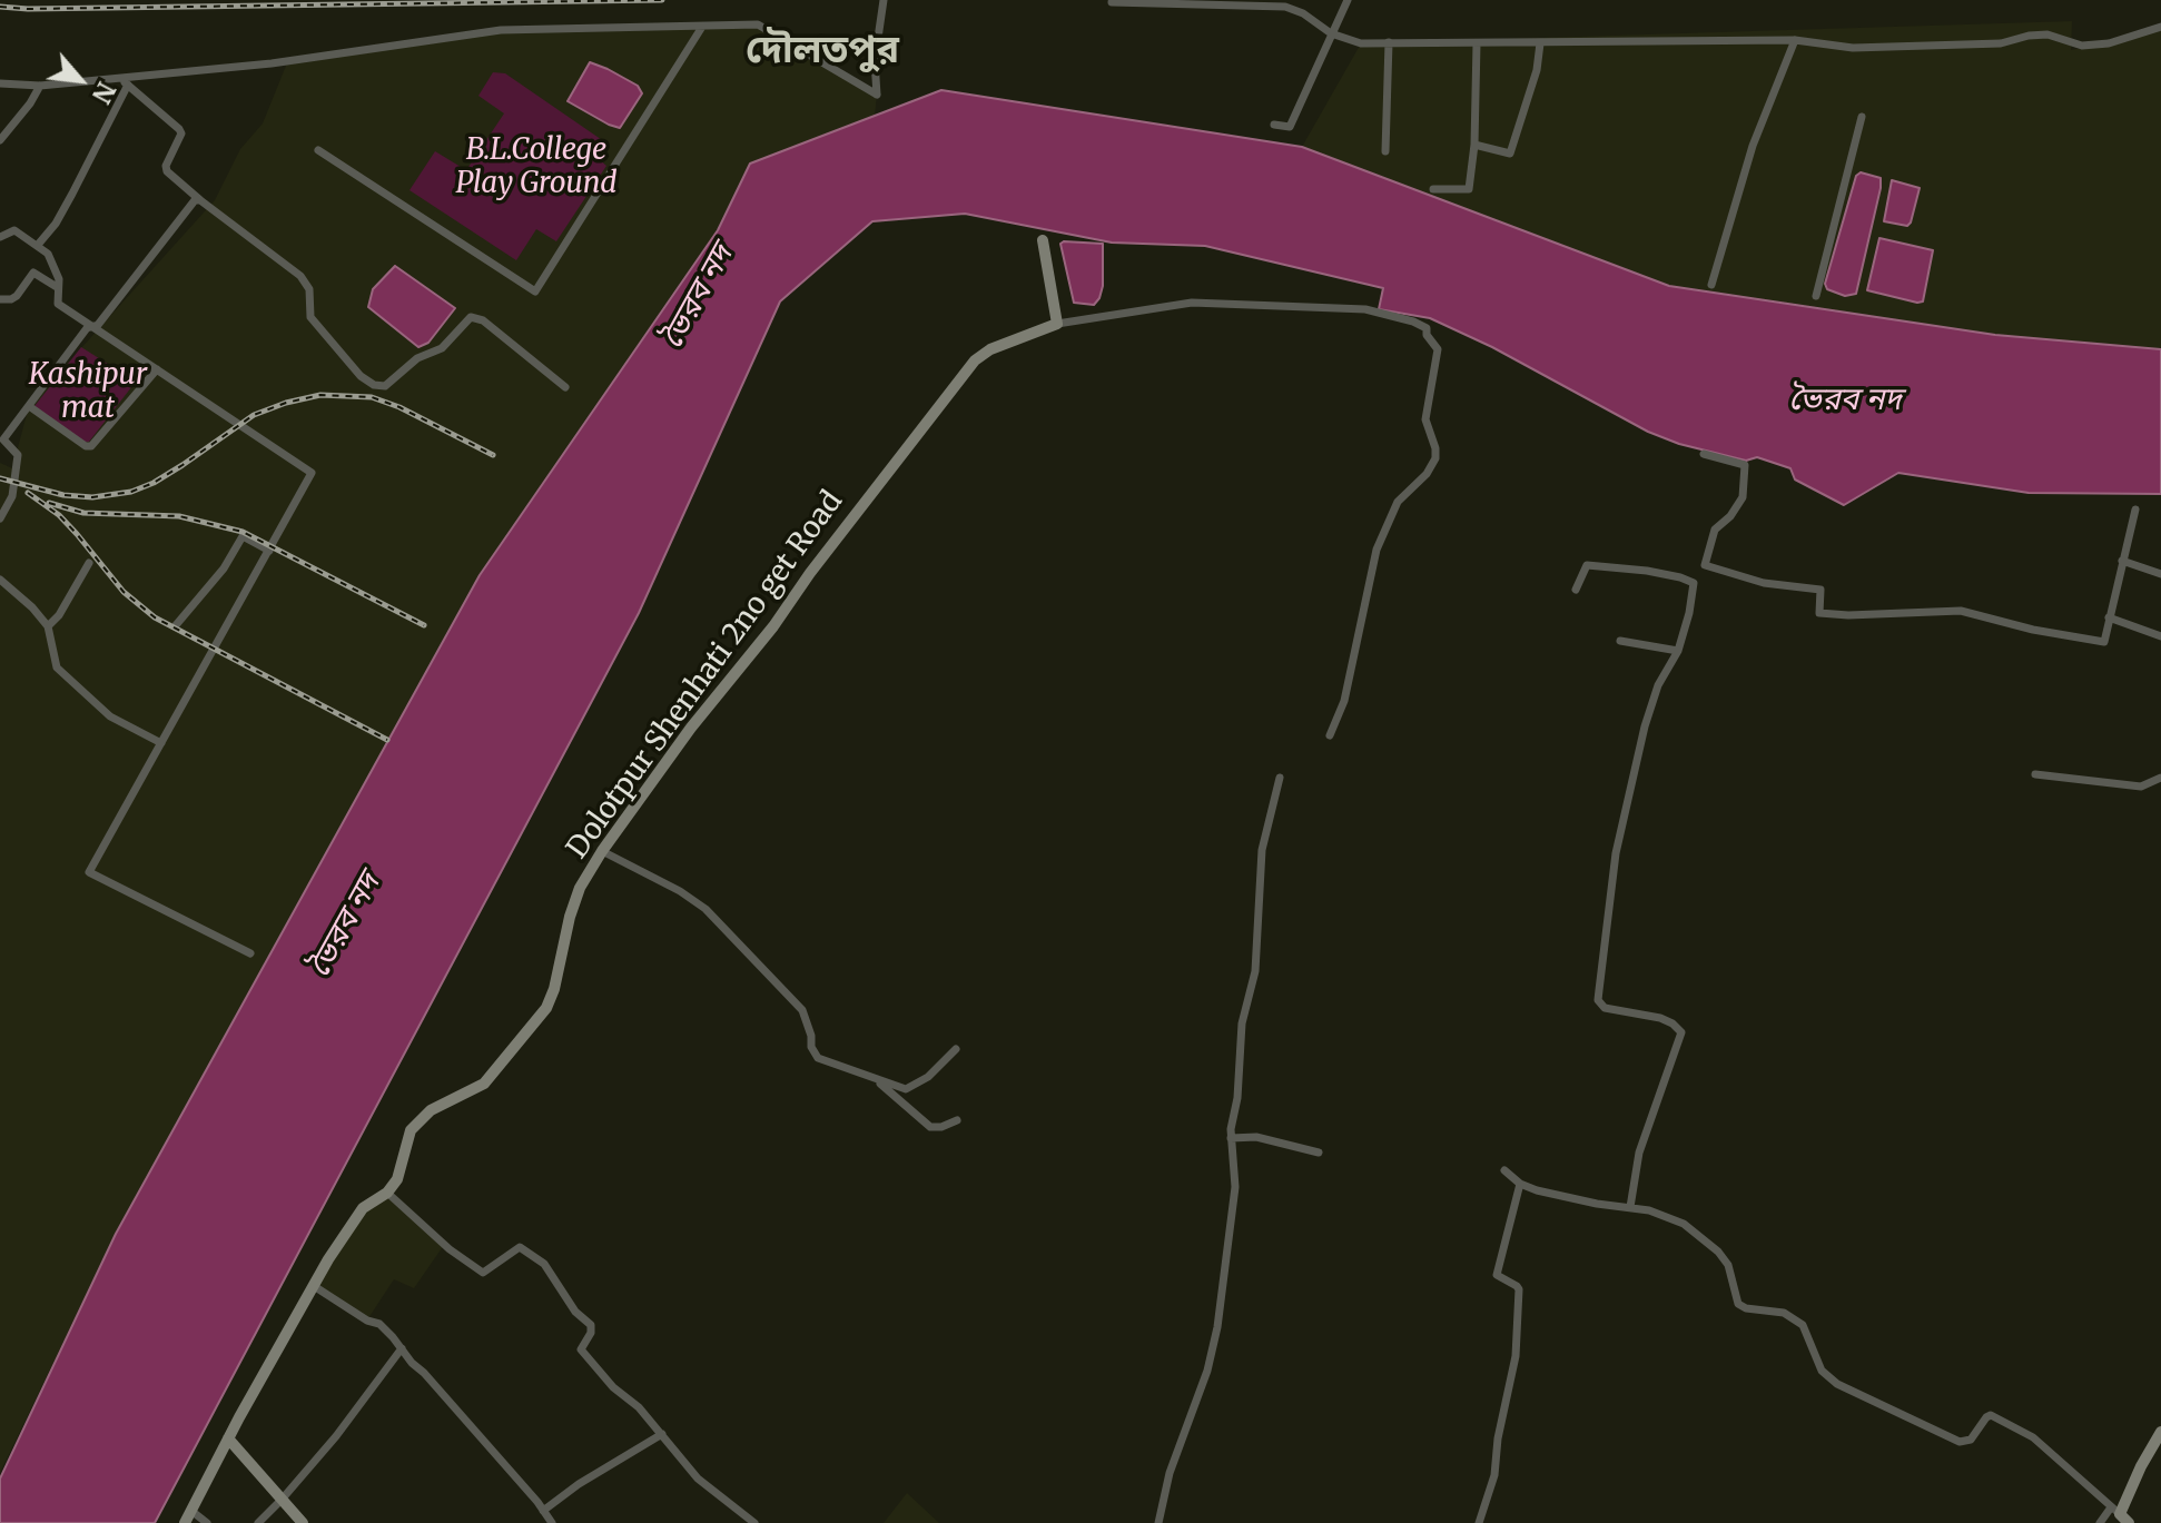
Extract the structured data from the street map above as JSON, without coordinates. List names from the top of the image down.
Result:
{
  "streets": {
    "street": ["Dolotpur Shenhati 2no get Road"]
  },
  "districts": ["দৌলতপুর"],
  "water": ["ভৈরব নদ"],
  "parks": ["B.L.College Play Ground", "Kashipur mat"],
  "north": "bottom right"
}
